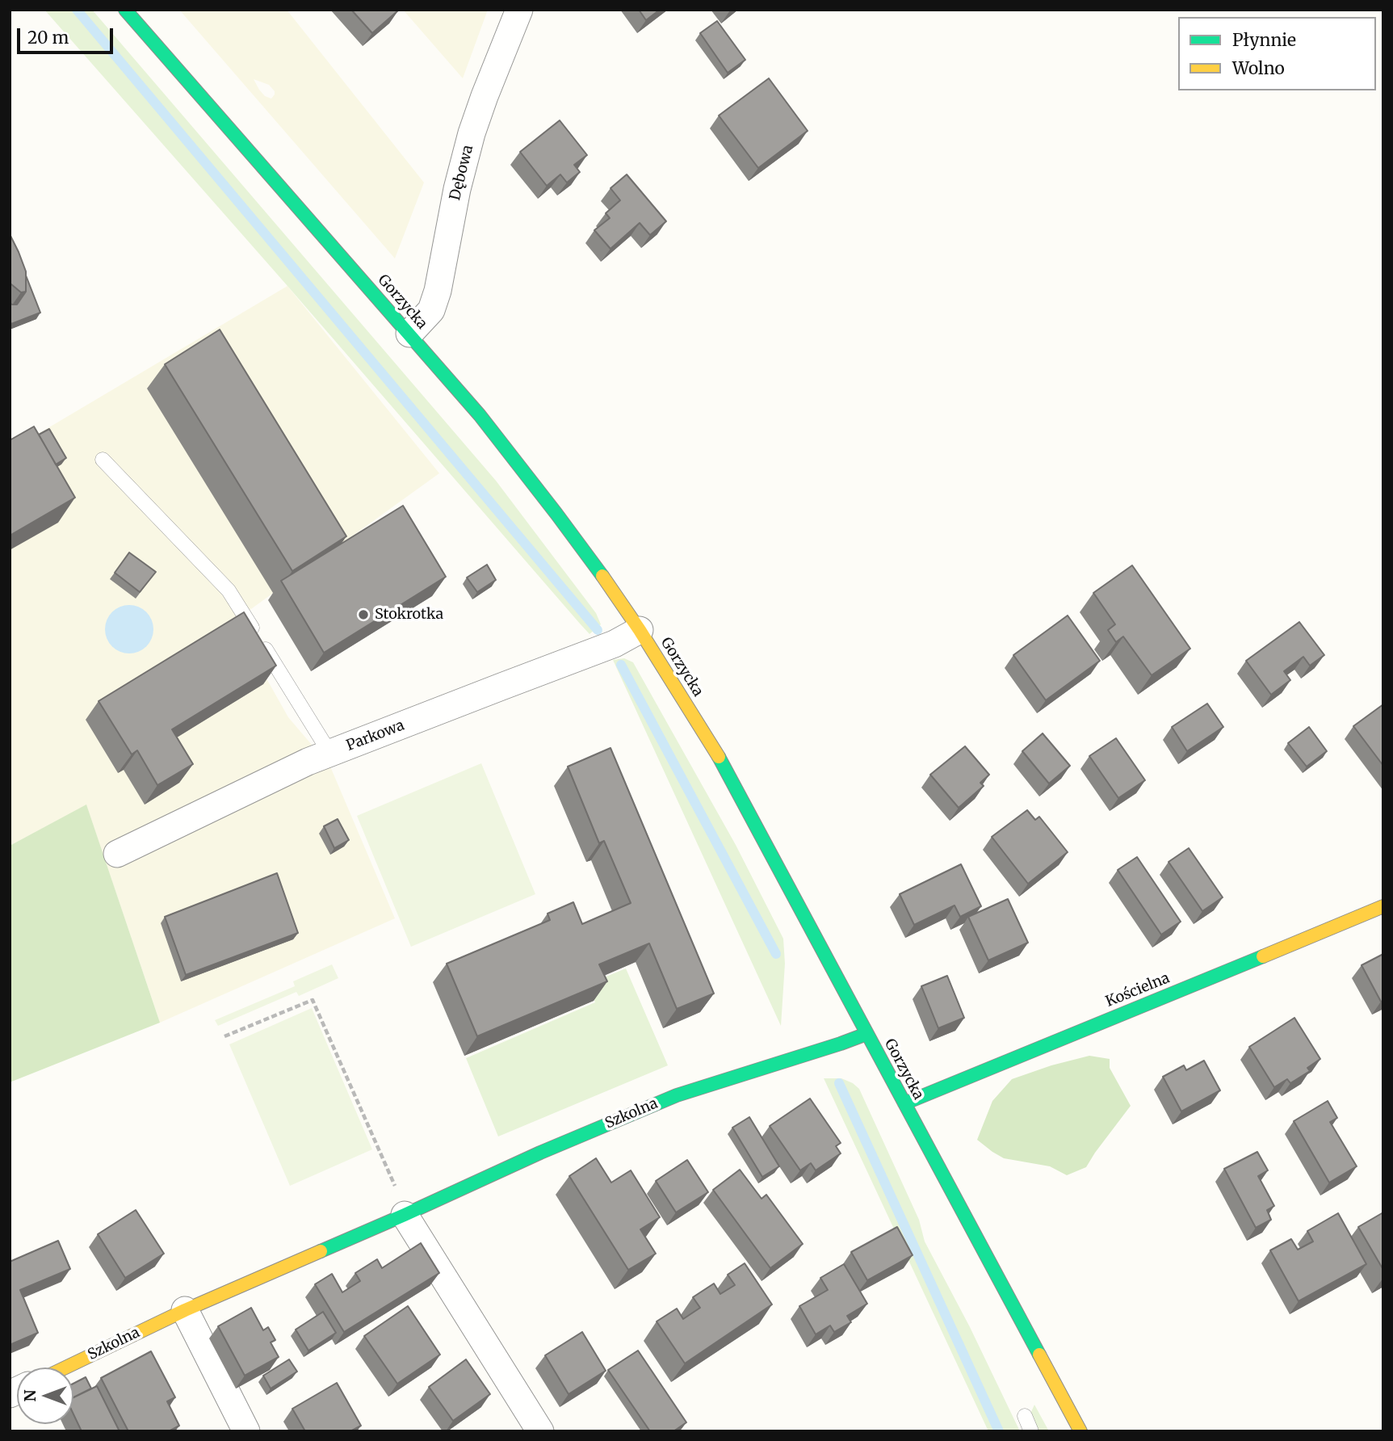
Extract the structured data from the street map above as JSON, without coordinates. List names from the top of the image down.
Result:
{
  "streets": {
    "main road": ["Gorzycka", "Kościelna", "Szkolna"],
    "street": ["Dębowa", "Parkowa"]
  },
  "crossings": [
    ["Dębowa", "Gorzycka"],
    ["Gorzycka", "Parkowa"],
    ["Gorzycka", "Kościelna"],
    ["Gorzycka", "Szkolna"]
  ],
  "places": ["Stokrotka"],
  "legend": ["Płynnie", "Wolno"],
  "scale_bar": "20 m",
  "north": "left"
}
